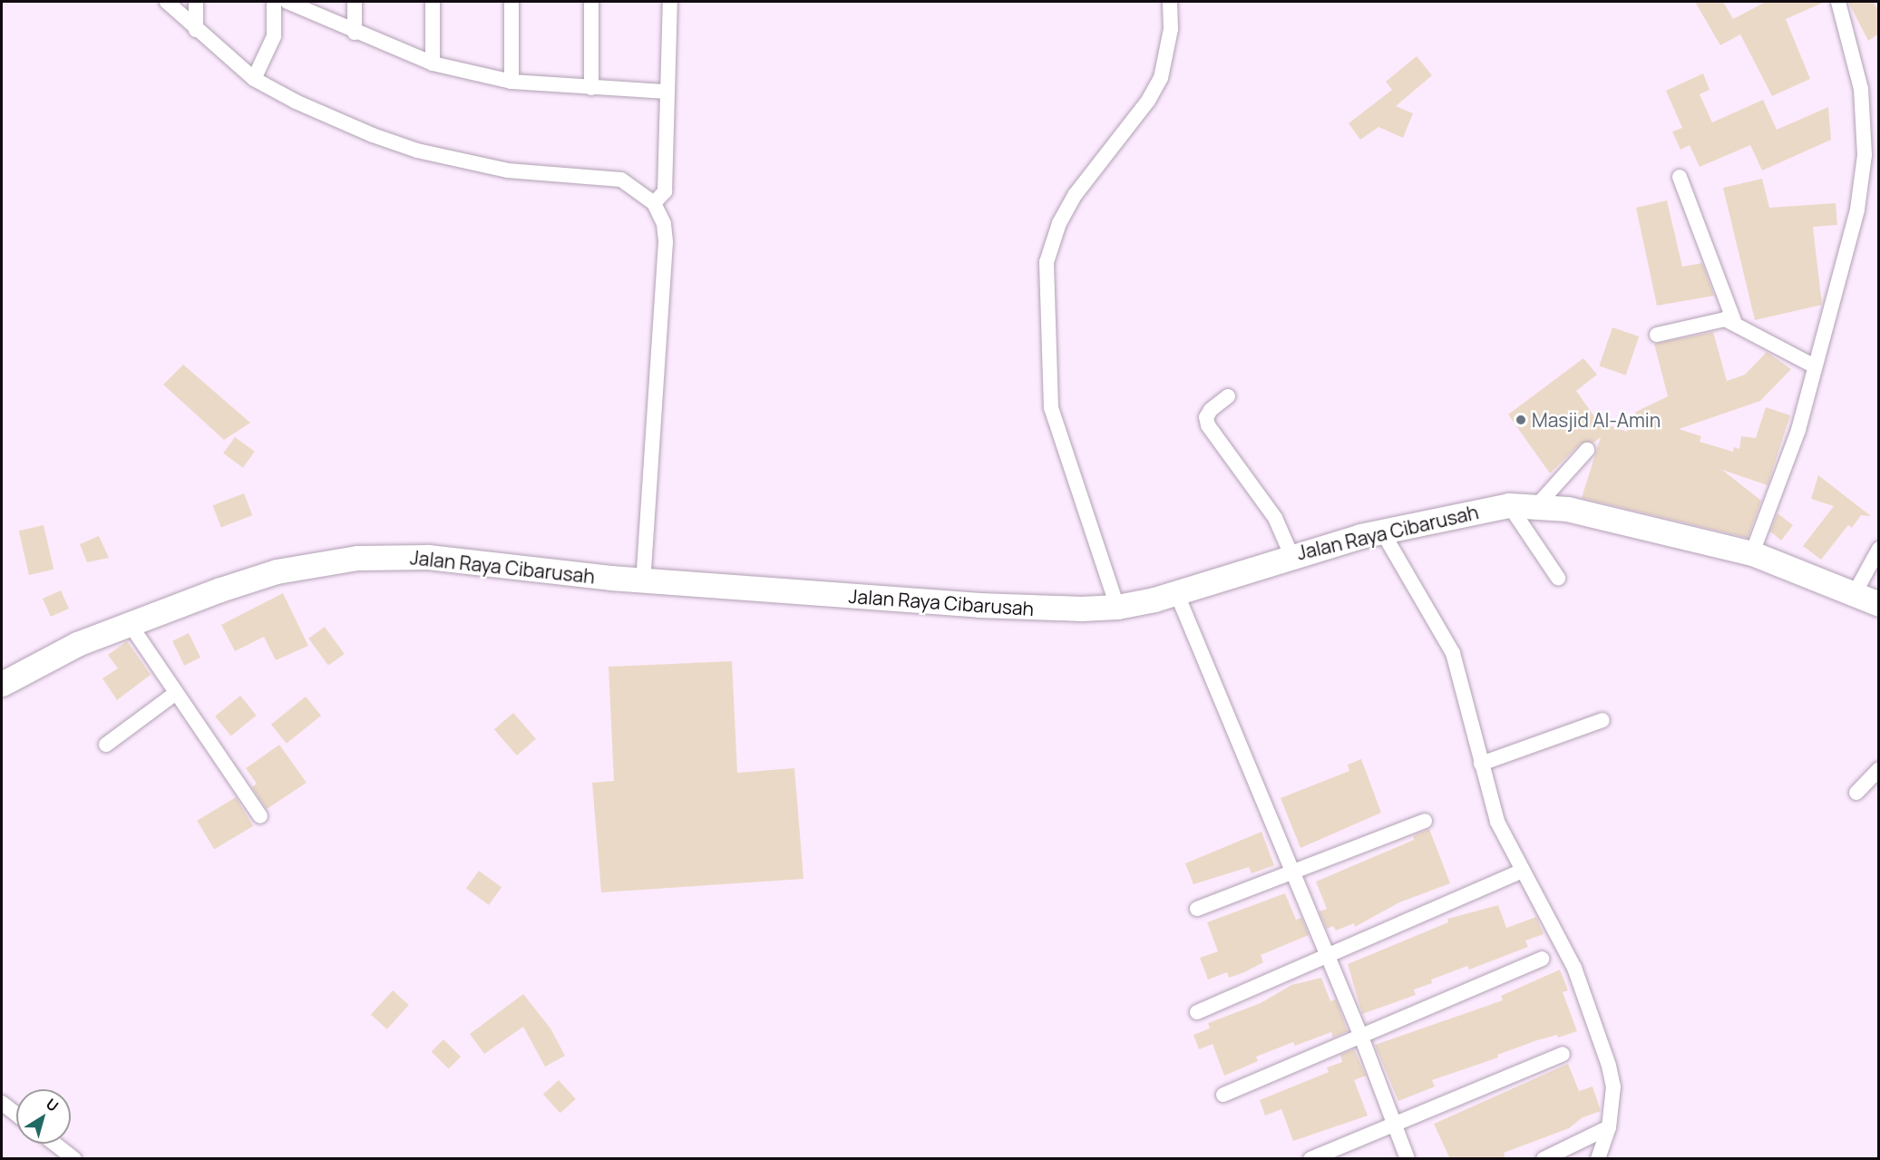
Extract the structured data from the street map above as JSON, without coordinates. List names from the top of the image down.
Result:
{
  "streets": {
    "main road": ["Jalan Raya Cibarusah"]
  },
  "places": ["Masjid Al-Amin"],
  "north": "top right"
}
